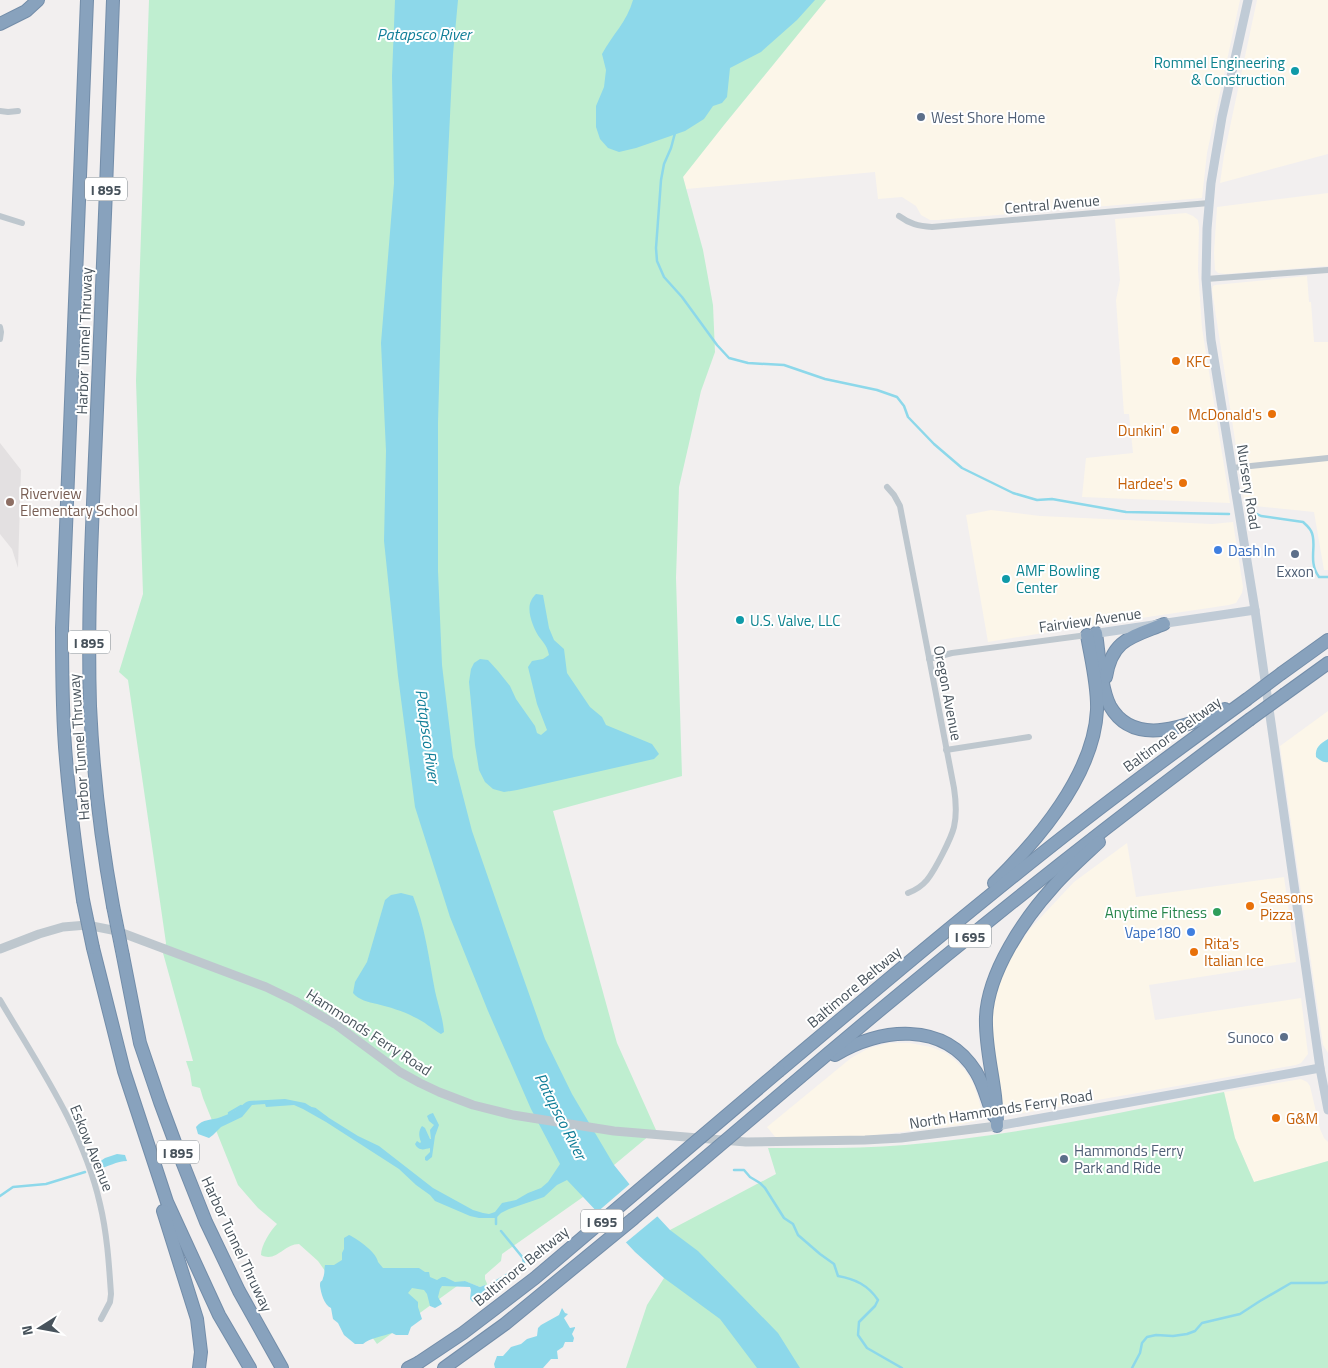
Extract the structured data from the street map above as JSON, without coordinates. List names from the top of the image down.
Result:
{
  "streets": {
    "highway": [
      "I 895",
      "Harbor Tunnel Thruway",
      "Baltimore Beltway",
      "I 695"
    ],
    "main road": ["Nursery Road", "Fairview Avenue", "North Hammonds Ferry Road"],
    "street": [
      "Central Avenue",
      "Oregon Avenue",
      "Hammonds Ferry Road",
      "Eskow Avenue"
    ]
  },
  "crossings": [
    ["Central Avenue", "Nursery Road"],
    ["Nursery Road", "Fairview Avenue"],
    ["Nursery Road", "North Hammonds Ferry Road"],
    ["Fairview Avenue", "Oregon Avenue"],
    ["Hammonds Ferry Road", "North Hammonds Ferry Road"]
  ],
  "water": ["Patapsco River"],
  "places": [
    "Rommel Engineering & Construction",
    "West Shore Home",
    "KFC",
    "McDonald's",
    "Dunkin'",
    "Hardee's",
    "Riverview Elementary School",
    "Dash In",
    "Exxon",
    "AMF Bowling Center",
    "U.S. Valve, LLC",
    "Seasons Pizza",
    "Anytime Fitness",
    "Vape180",
    "Rita's Italian Ice",
    "Sunoco",
    "G&M",
    "Hammonds Ferry Park and Ride"
  ],
  "north": "left"
}
